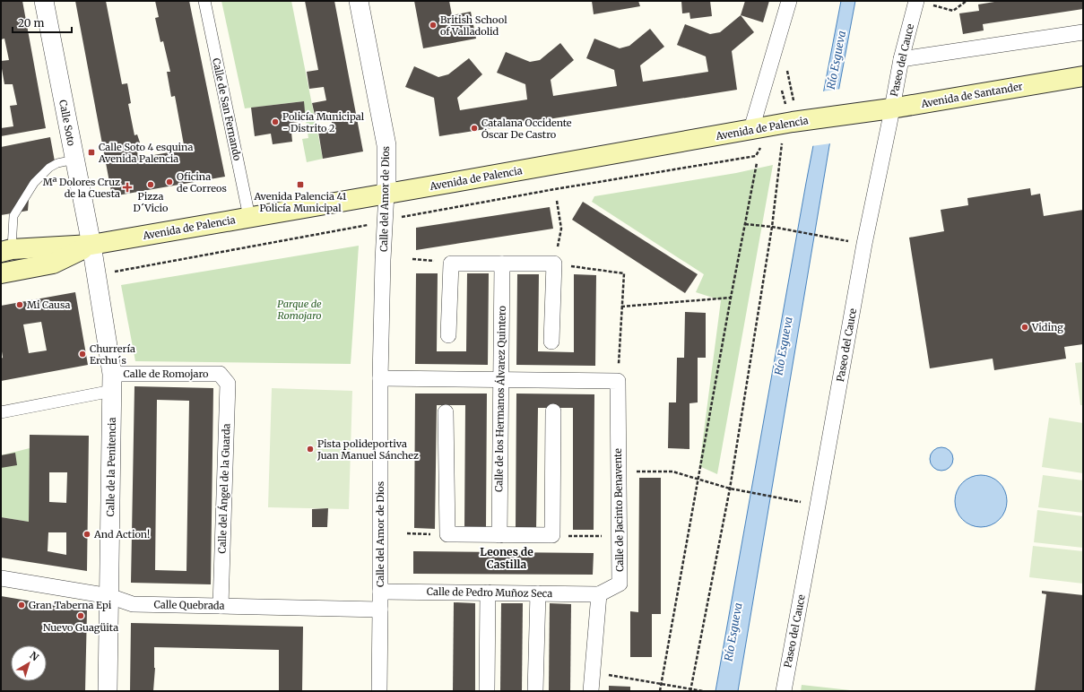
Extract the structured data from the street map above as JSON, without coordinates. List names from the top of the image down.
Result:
{
  "streets": {
    "main road": ["Avenida de Santander", "Avenida de Palencia"],
    "street": [
      "Paseo del Cauce",
      "Calle de San Fernando",
      "Calle Soto",
      "Calle del Amor de Dios",
      "Calle de Romojaro",
      "Calle de los Hermanos Álvarez Quintero",
      "Calle de la Penitencia",
      "Calle del Ángel de la Guarda",
      "Calle de Jacinto Benavente",
      "Calle de Pedro Muñoz Seca",
      "Calle Quebrada"
    ]
  },
  "crossings": [
    ["Paseo del Cauce", "Avenida de Santander"],
    ["Avenida de Santander", "Avenida de Palencia"],
    ["Calle de San Fernando", "Avenida de Palencia"],
    ["Calle Soto", "Avenida de Palencia"],
    ["Calle Soto", "Calle de la Penitencia"],
    ["Avenida de Palencia", "Calle del Amor de Dios"],
    ["Avenida de Palencia", "Calle de la Penitencia"],
    ["Calle del Amor de Dios", "Calle de Pedro Muñoz Seca"],
    ["Calle del Amor de Dios", "Calle Quebrada"],
    ["Calle de Romojaro", "Calle de la Penitencia"],
    ["Calle de Romojaro", "Calle del Ángel de la Guarda"],
    ["Calle de la Penitencia", "Calle Quebrada"],
    ["Calle del Ángel de la Guarda", "Calle Quebrada"],
    ["Calle de Jacinto Benavente", "Calle de Pedro Muñoz Seca"]
  ],
  "districts": ["Leones de Castilla"],
  "water": ["Río Esgueva"],
  "parks": ["Parque de Romojaro"],
  "places": {
    "other": [
      "British School of Valladolid",
      "Policía Municipal - Distrito 2",
      "Catalana Occidente Óscar De Castro",
      "Oficina de Correos",
      "Pizza D´Vicio",
      "Mi Causa",
      "Viding",
      "Churrería Erchu´s",
      "Pista polideportiva Juan Manuel Sánchez",
      "And Action!",
      "Gran Taberna Epi",
      "Nuevo Guagüita"
    ],
    "transit": ["Calle Soto 4 esquina Avenida Palencia", "Avenida Palencia 41 Policía Municipal"],
    "health": ["Mª Dolores Cruz de la Cuesta"]
  },
  "scale_bar": "20 m",
  "north": "top right"
}
